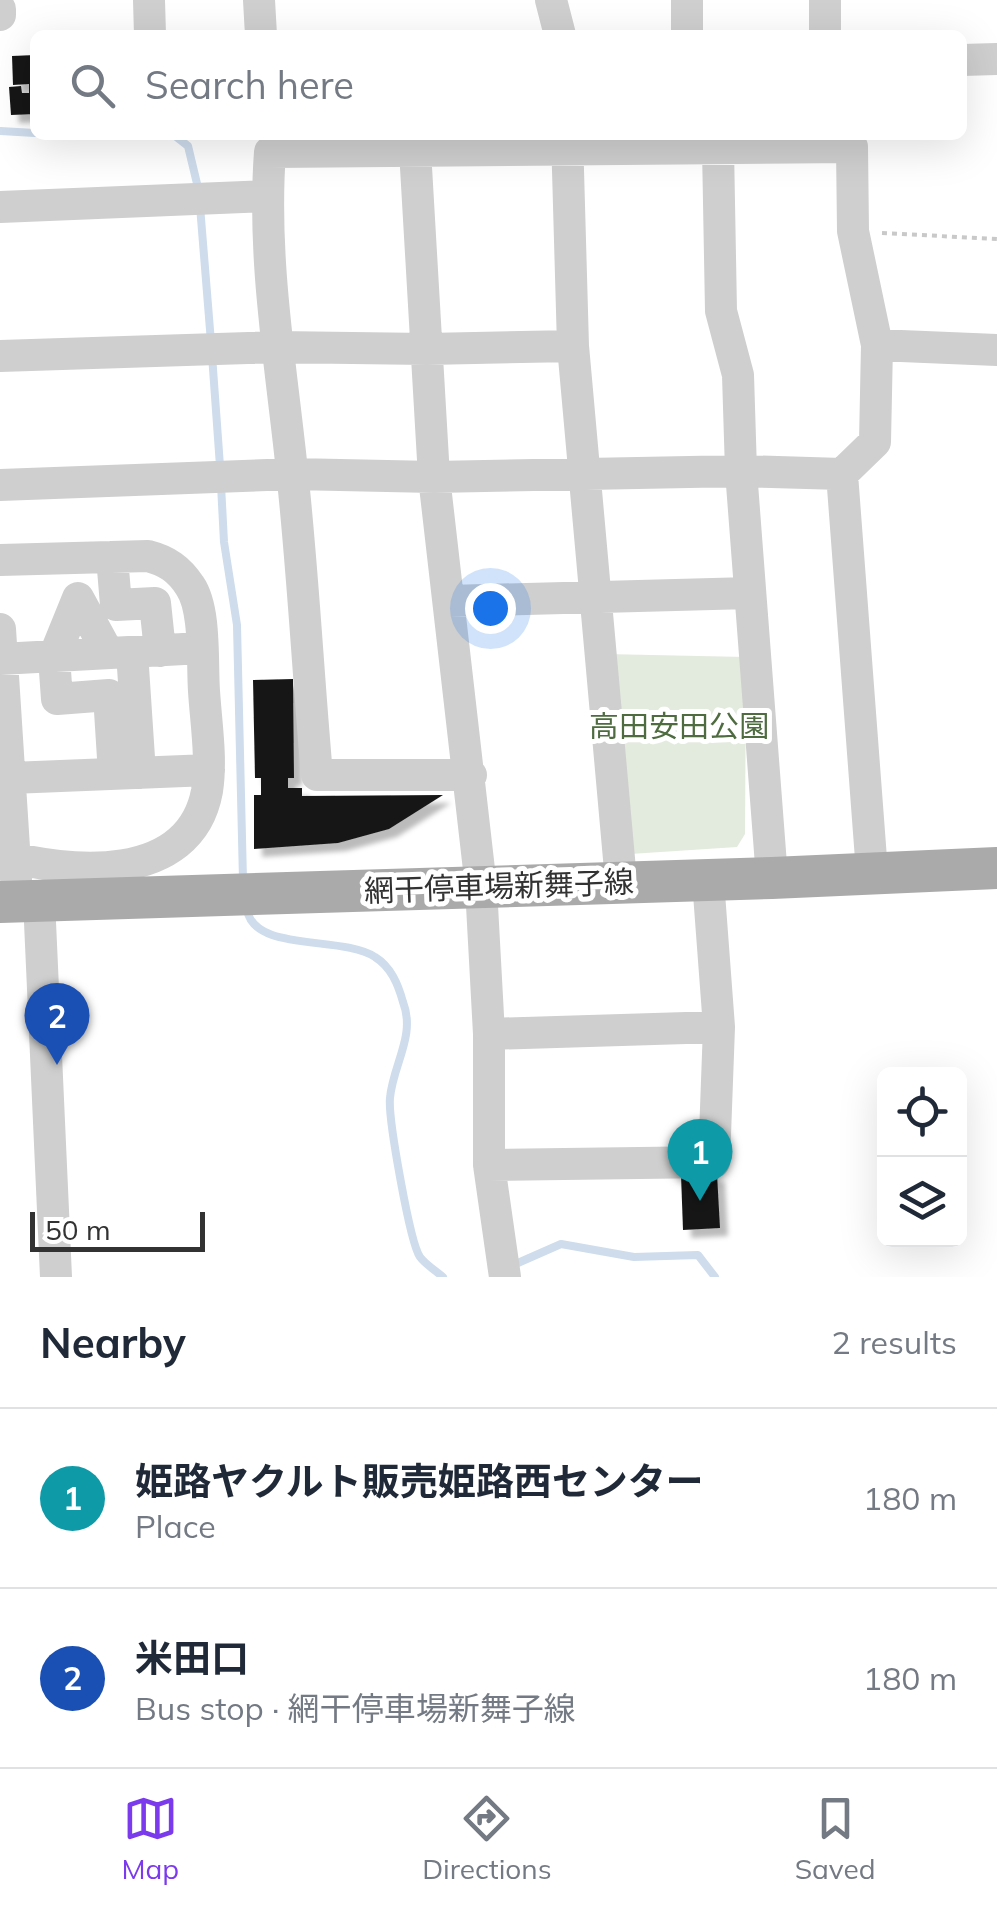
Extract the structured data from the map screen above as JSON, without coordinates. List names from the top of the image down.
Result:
{
  "streets": {
    "main road": ["網干停車場新舞子線"]
  },
  "parks": ["高田安田公園"],
  "scale_bar": "50 m",
  "page": {
    "search": "Search here",
    "pins": ["2", "1"],
    "scale": "50 m",
    "heading": ["Nearby", "2 results"],
    "list": [
      {
        "mark": "1",
        "name": "姫路ヤクルト販売姫路西センター",
        "note": "Place",
        "value": "180 m"
      },
      {
        "mark": "2",
        "name": "米田口",
        "note": "Bus stop · 網干停車場新舞子線",
        "value": "180 m"
      }
    ],
    "nav": ["Map", "Directions", "Saved"]
  }
}
